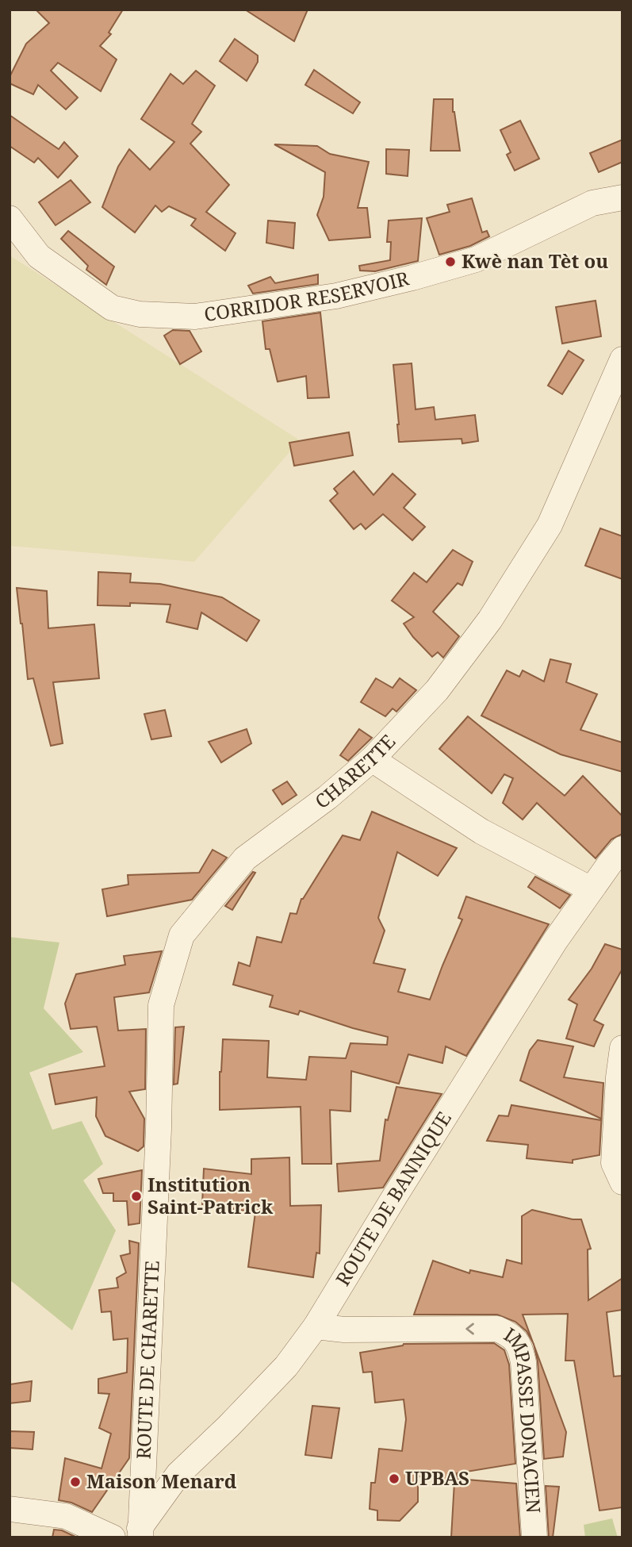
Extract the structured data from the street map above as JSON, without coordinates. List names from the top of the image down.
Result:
{
  "streets": {
    "street": [
      "CORRIDOR RESERVOIR",
      "CHARETTE",
      "ROUTE DE BANNIQUE",
      "ROUTE DE CHARETTE",
      "IMPASSE DONACIEN"
    ]
  },
  "crossings": [
    ["CHARETTE", "ROUTE DE CHARETTE"],
    ["ROUTE DE BANNIQUE", "ROUTE DE CHARETTE"],
    ["ROUTE DE BANNIQUE", "IMPASSE DONACIEN"]
  ],
  "places": [
    "Kwè nan Tèt ou",
    "Institution Saint-Patrick",
    "UPBAS",
    "Maison Menard"
  ]
}
